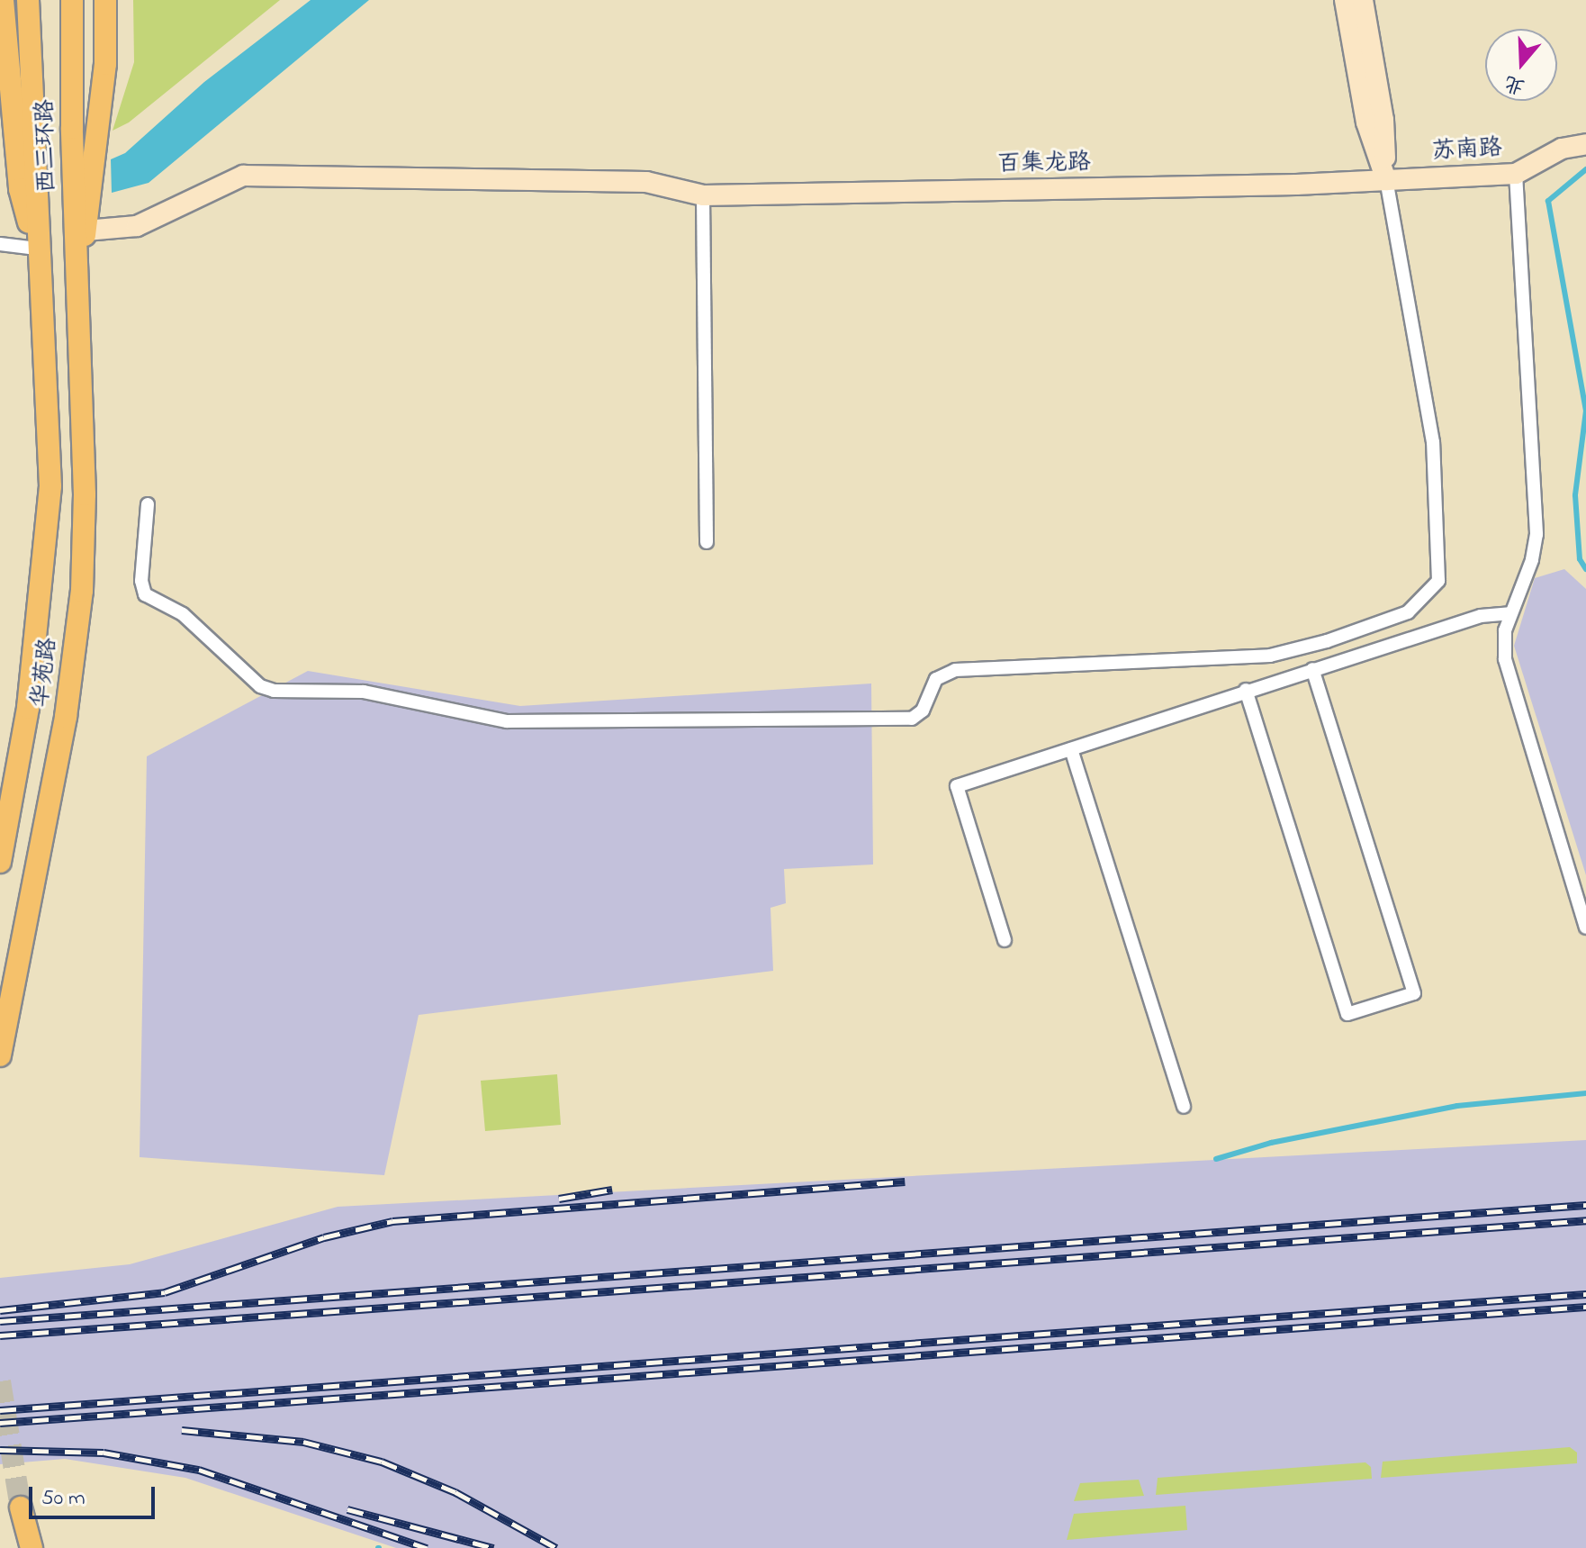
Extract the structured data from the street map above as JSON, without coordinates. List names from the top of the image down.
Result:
{
  "streets": {
    "main road": ["西三环路", "华苑路"],
    "street": ["苏南路", "百集龙路"]
  },
  "crossings": [
    ["西三环路", "百集龙路"],
    ["西三环路", "华苑路"],
    ["苏南路", "百集龙路"],
    ["百集龙路", "华苑路"]
  ],
  "scale_bar": "50 m",
  "north": "bottom"
}
